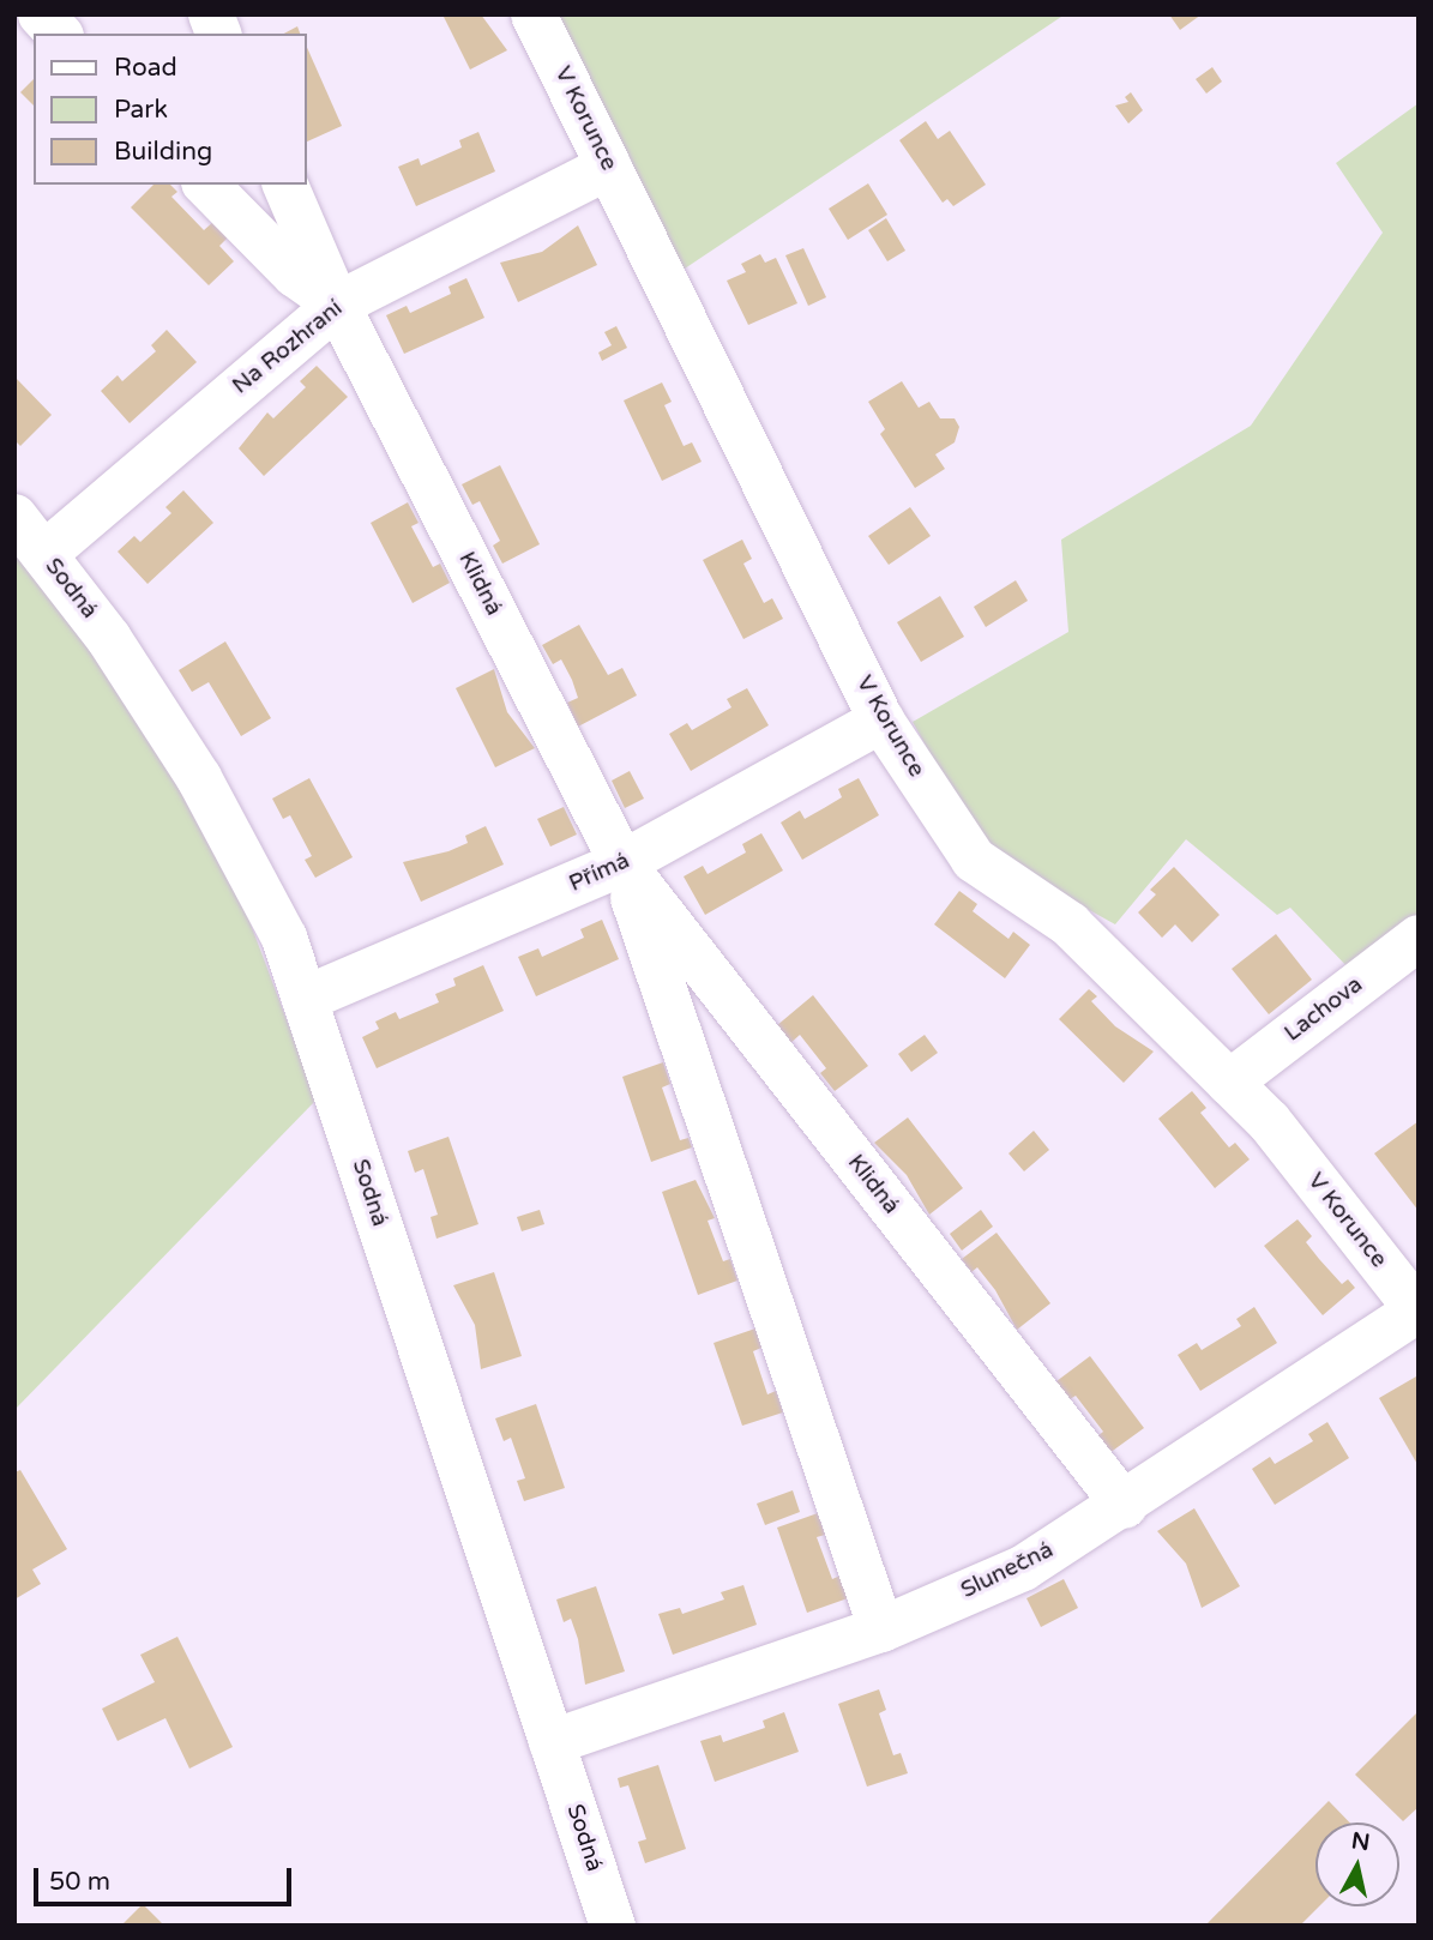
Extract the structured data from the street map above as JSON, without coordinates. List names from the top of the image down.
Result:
{
  "streets": {
    "street": [
      "V Korunce",
      "Na Rozhraní",
      "Klidná",
      "Sodná",
      "Přímá",
      "Lachova",
      "Slunečná"
    ]
  },
  "crossings": [
    ["V Korunce", "Na Rozhraní"],
    ["V Korunce", "Přímá"],
    ["V Korunce", "Lachova"],
    ["V Korunce", "Slunečná"],
    ["Na Rozhraní", "Klidná"],
    ["Na Rozhraní", "Sodná"],
    ["Klidná", "Přímá"],
    ["Klidná", "Slunečná"],
    ["Sodná", "Přímá"],
    ["Sodná", "Slunečná"]
  ],
  "legend": ["Road", "Park", "Building"],
  "scale_bar": "50 m",
  "north": "top"
}
